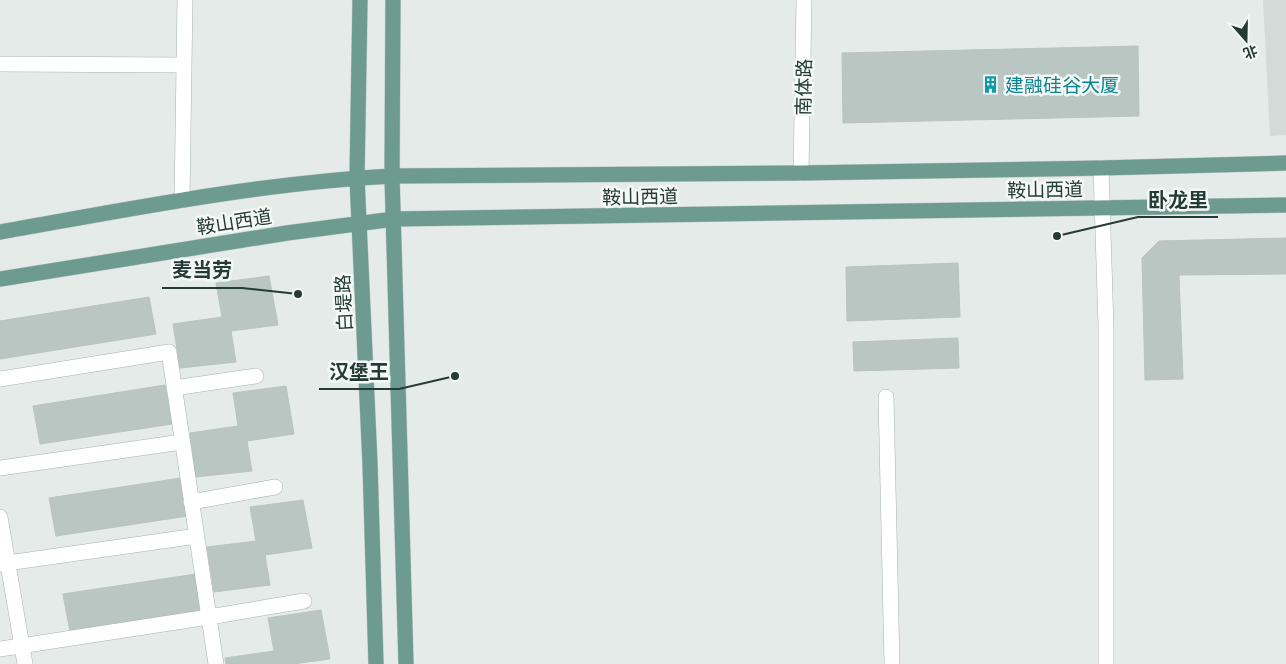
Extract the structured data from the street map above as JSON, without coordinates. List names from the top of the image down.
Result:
{
  "streets": {
    "main road": ["鞍山西道", "白堤路"],
    "street": ["南体路"]
  },
  "crossings": [
    ["南体路", "鞍山西道"],
    ["鞍山西道", "白堤路"]
  ],
  "places": {
    "building": ["建融硅谷大厦"],
    "other": ["卧龙里", "麦当劳", "汉堡王"]
  },
  "north": "bottom"
}
